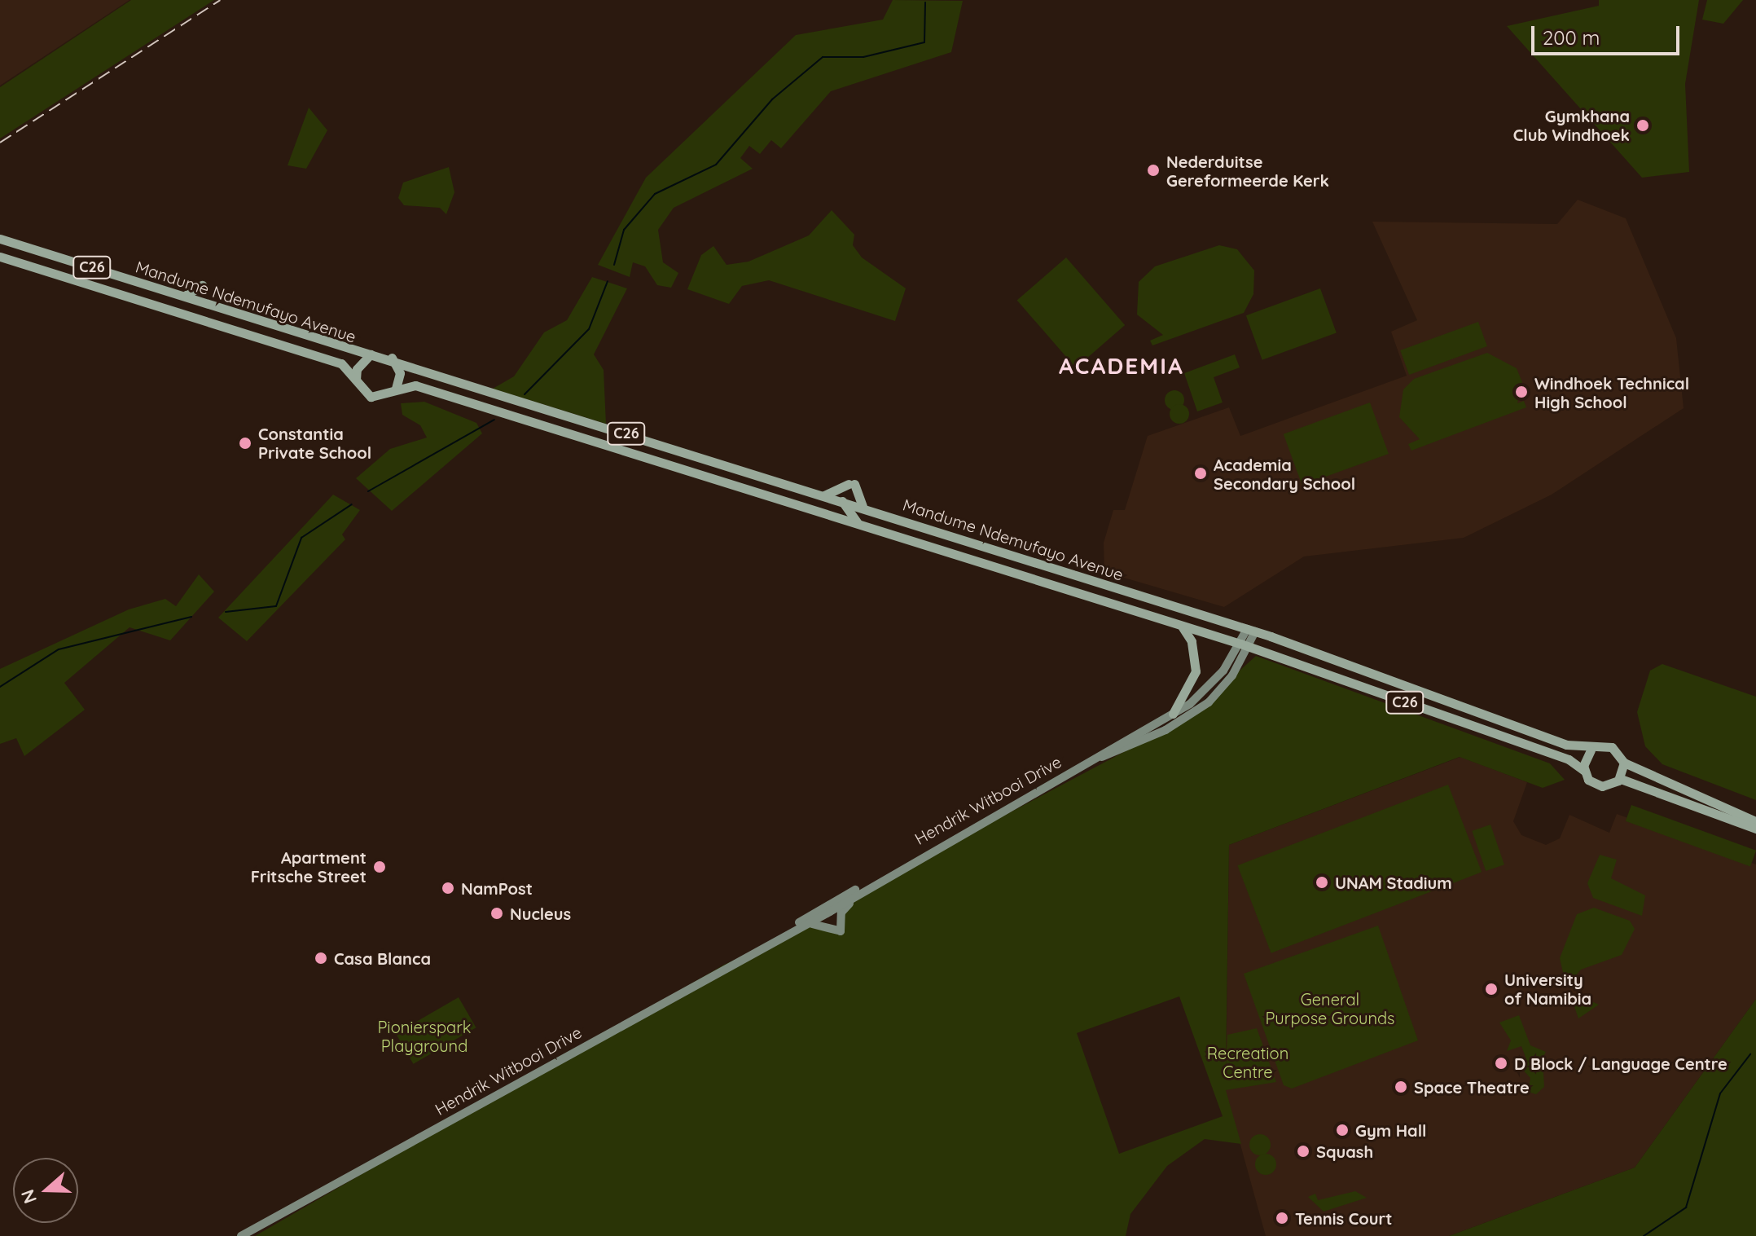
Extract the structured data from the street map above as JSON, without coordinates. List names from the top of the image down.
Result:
{
  "streets": {
    "main road": ["C26", "Mandume Ndemufayo Avenue", "Hendrik Witbooi Drive"]
  },
  "crossings": [
    ["Mandume Ndemufayo Avenue", "Hendrik Witbooi Drive"]
  ],
  "districts": ["ACADEMIA"],
  "parks": ["General Purpose Grounds", "Pionierspark Playground", "Recreation Centre"],
  "places": [
    "Gymkhana Club Windhoek",
    "Nederduitse Gereformeerde Kerk",
    "Windhoek Technical High School",
    "Constantia Private School",
    "Academia Secondary School",
    "Apartment Fritsche Street",
    "UNAM Stadium",
    "NamPost",
    "Nucleus",
    "Casa Blanca",
    "University of Namibia",
    "D Block / Language Centre",
    "Space Theatre",
    "Gym Hall",
    "Squash",
    "Tennis Court"
  ],
  "scale_bar": "200 m",
  "north": "left"
}
